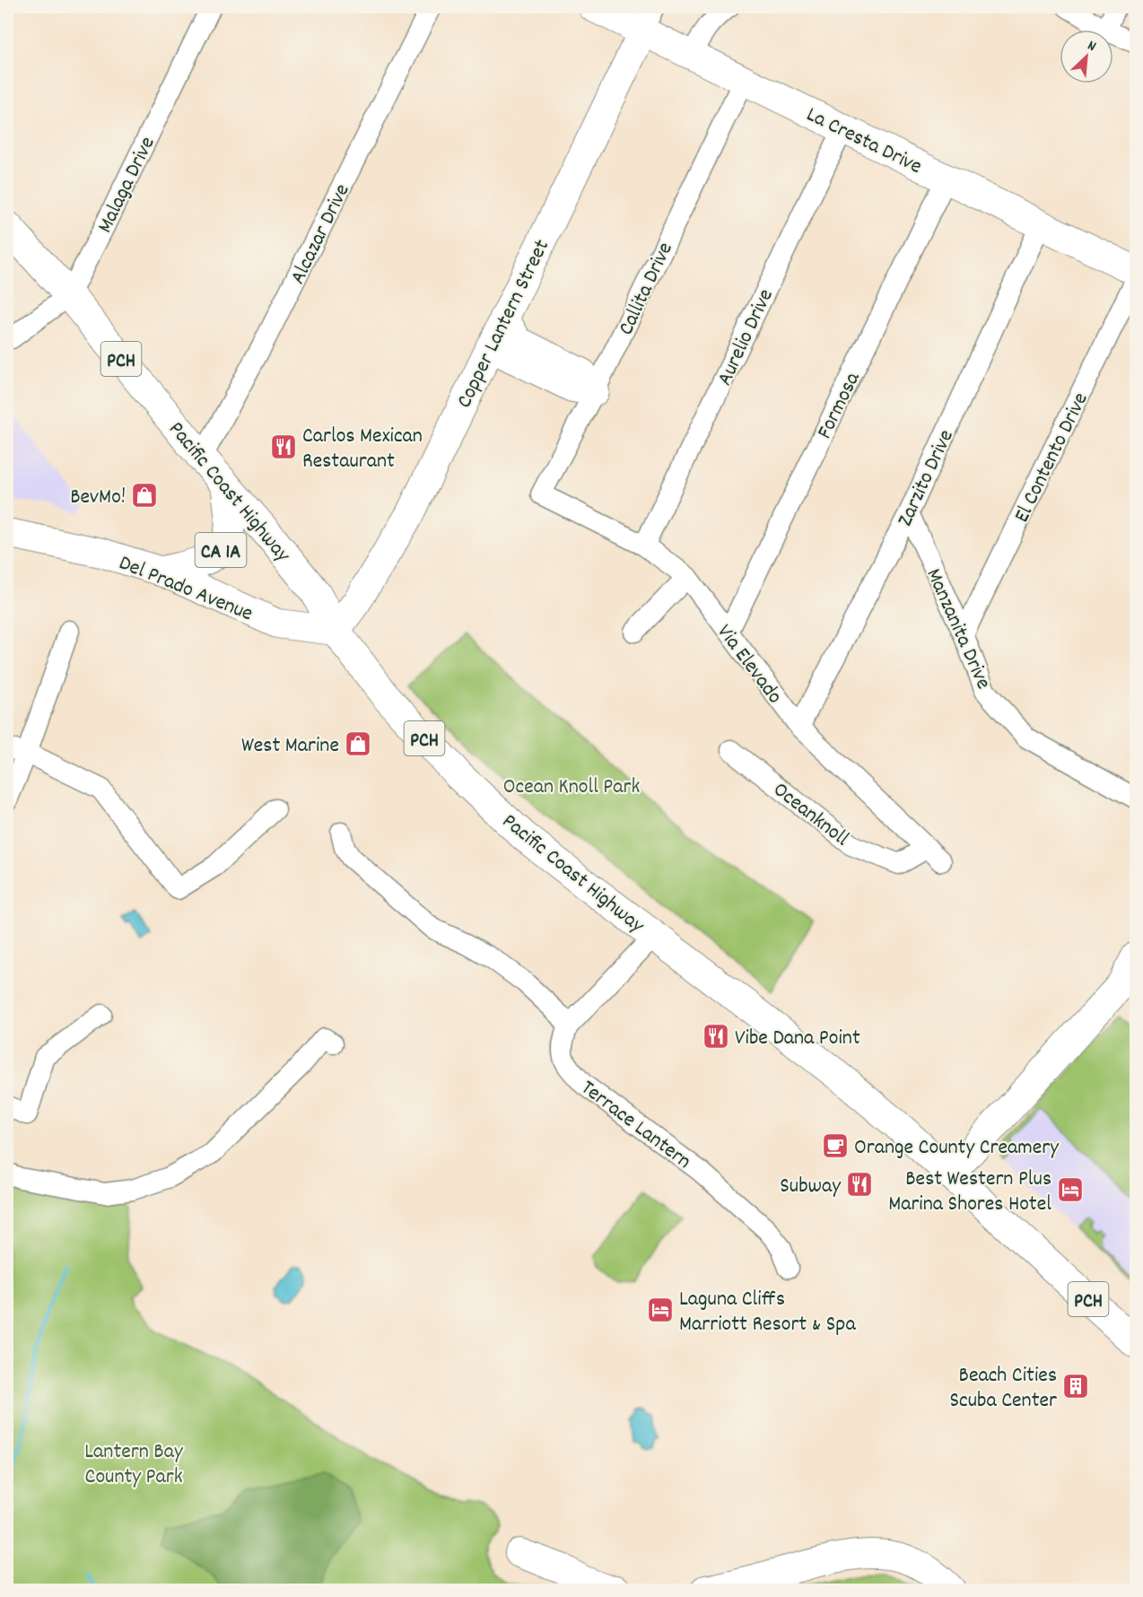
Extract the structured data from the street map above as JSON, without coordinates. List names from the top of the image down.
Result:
{
  "streets": {
    "highway": ["PCH", "Pacific Coast Highway", "CA 1A"],
    "street": [
      "La Cresta Drive",
      "Malaga Drive",
      "Alcazar Drive",
      "Callita Drive",
      "Copper Lantern Street",
      "Aurelio Drive",
      "Formosa",
      "El Contento Drive",
      "Zarzito Drive",
      "Del Prado Avenue",
      "Manzanita Drive",
      "Via Elevado",
      "Oceanknoll",
      "Terrace Lantern"
    ]
  },
  "crossings": [
    ["La Cresta Drive", "Callita Drive"],
    ["La Cresta Drive", "Copper Lantern Street"],
    ["La Cresta Drive", "Aurelio Drive"],
    ["La Cresta Drive", "Formosa"],
    ["La Cresta Drive", "Zarzito Drive"],
    ["Malaga Drive", "Pacific Coast Highway"],
    ["Alcazar Drive", "Pacific Coast Highway"],
    ["Callita Drive", "Via Elevado"],
    ["Copper Lantern Street", "Pacific Coast Highway"],
    ["Copper Lantern Street", "Del Prado Avenue"],
    ["Aurelio Drive", "Via Elevado"],
    ["Formosa", "Via Elevado"],
    ["El Contento Drive", "Manzanita Drive"],
    ["Zarzito Drive", "Manzanita Drive"],
    ["Zarzito Drive", "Via Elevado"],
    ["Pacific Coast Highway", "CA 1A"],
    ["Pacific Coast Highway", "Del Prado Avenue"],
    ["CA 1A", "Del Prado Avenue"],
    ["Via Elevado", "Oceanknoll"]
  ],
  "parks": ["Ocean Knoll Park", "Lantern Bay County Park"],
  "places": {
    "restaurant": ["Carlos Mexican Restaurant", "Vibe Dana Point", "Subway"],
    "shop": ["BevMo!", "West Marine"],
    "cafe": ["Orange County Creamery"],
    "hotel": ["Best Western Plus Marina Shores Hotel", "Laguna Cliffs Marriott Resort & Spa"],
    "building": ["Beach Cities Scuba Center"]
  },
  "north": "top right"
}
